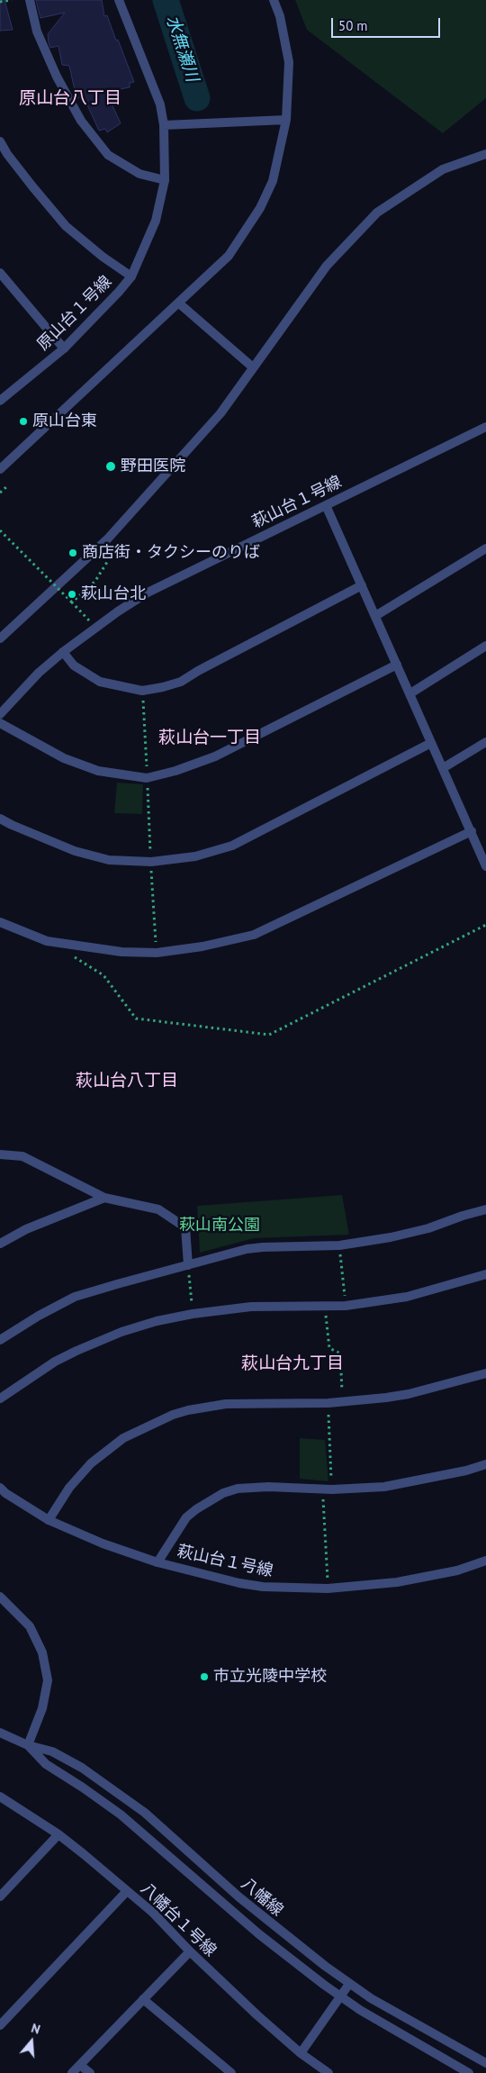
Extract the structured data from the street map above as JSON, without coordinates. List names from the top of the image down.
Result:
{
  "streets": {
    "street": [
      "原山台１号線",
      "萩山台１号線",
      "八幡線",
      "八幡台１号線"
    ]
  },
  "districts": [
    "原山台八丁目",
    "萩山台一丁目",
    "萩山台八丁目",
    "萩山台九丁目"
  ],
  "water": ["水無瀬川"],
  "parks": ["萩山南公園"],
  "places": [
    "原山台東",
    "野田医院",
    "商店街・タクシーのりば",
    "萩山台北",
    "市立光陵中学校"
  ],
  "scale_bar": "50 m",
  "north": "top"
}
